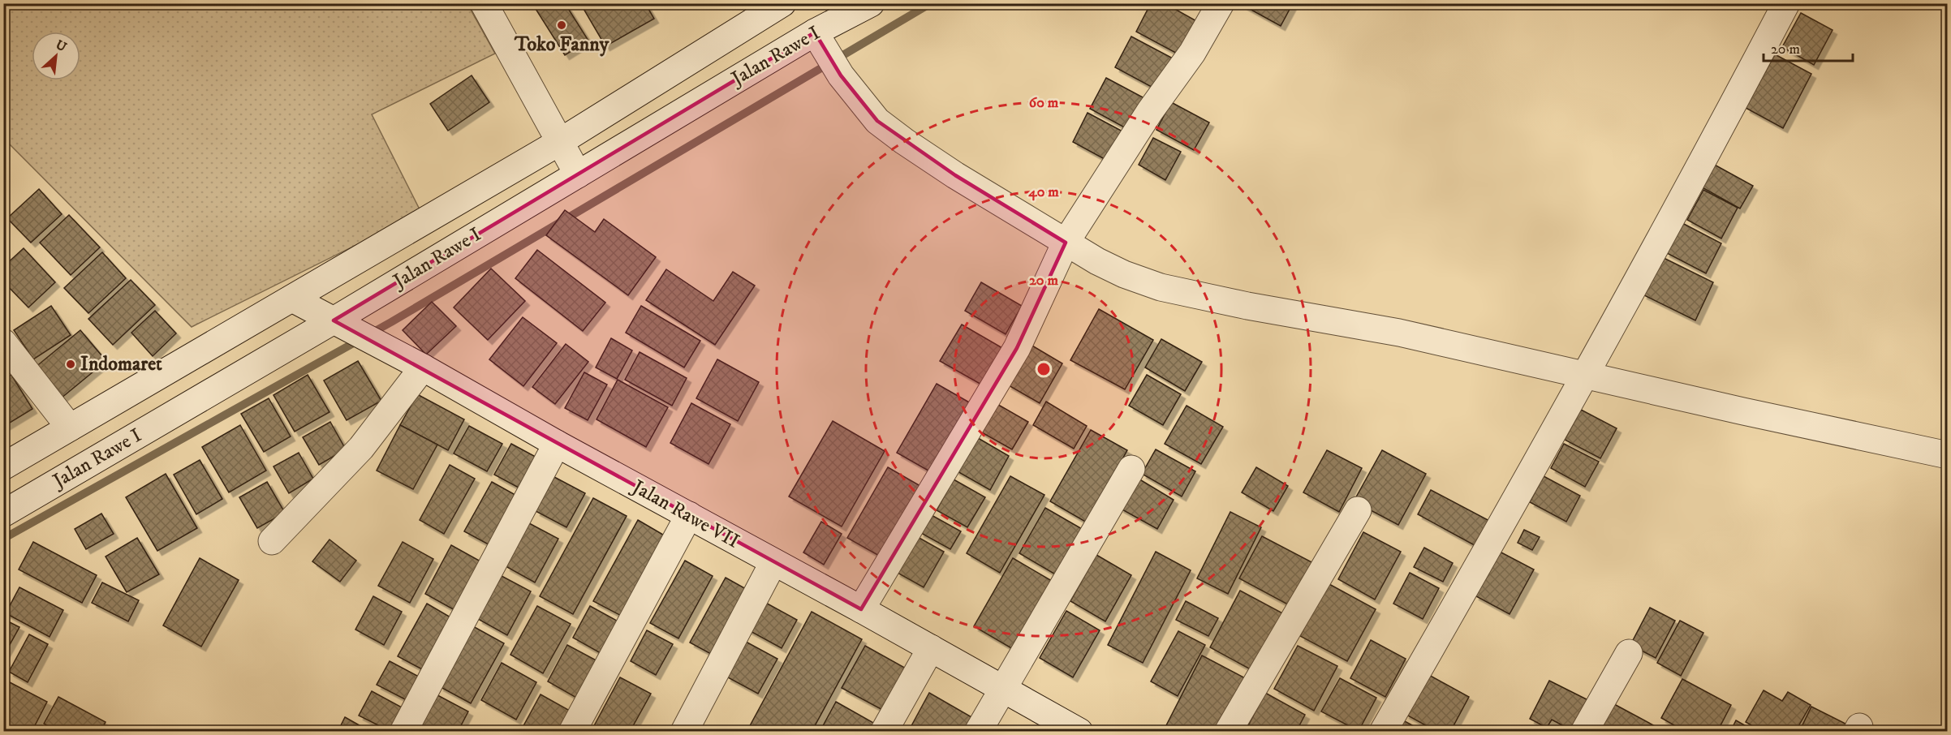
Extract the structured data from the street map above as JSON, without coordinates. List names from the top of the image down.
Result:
{
  "streets": {
    "street": ["Jalan Rawe I", "Jalan Rawe VII"]
  },
  "crossings": [
    ["Jalan Rawe I", "Jalan Rawe VII"]
  ],
  "places": ["Toko Fanny", "Indomaret"],
  "scale_bar": "20 m",
  "north": "top right",
  "rings": ["60 m", "40 m", "20 m"]
}
